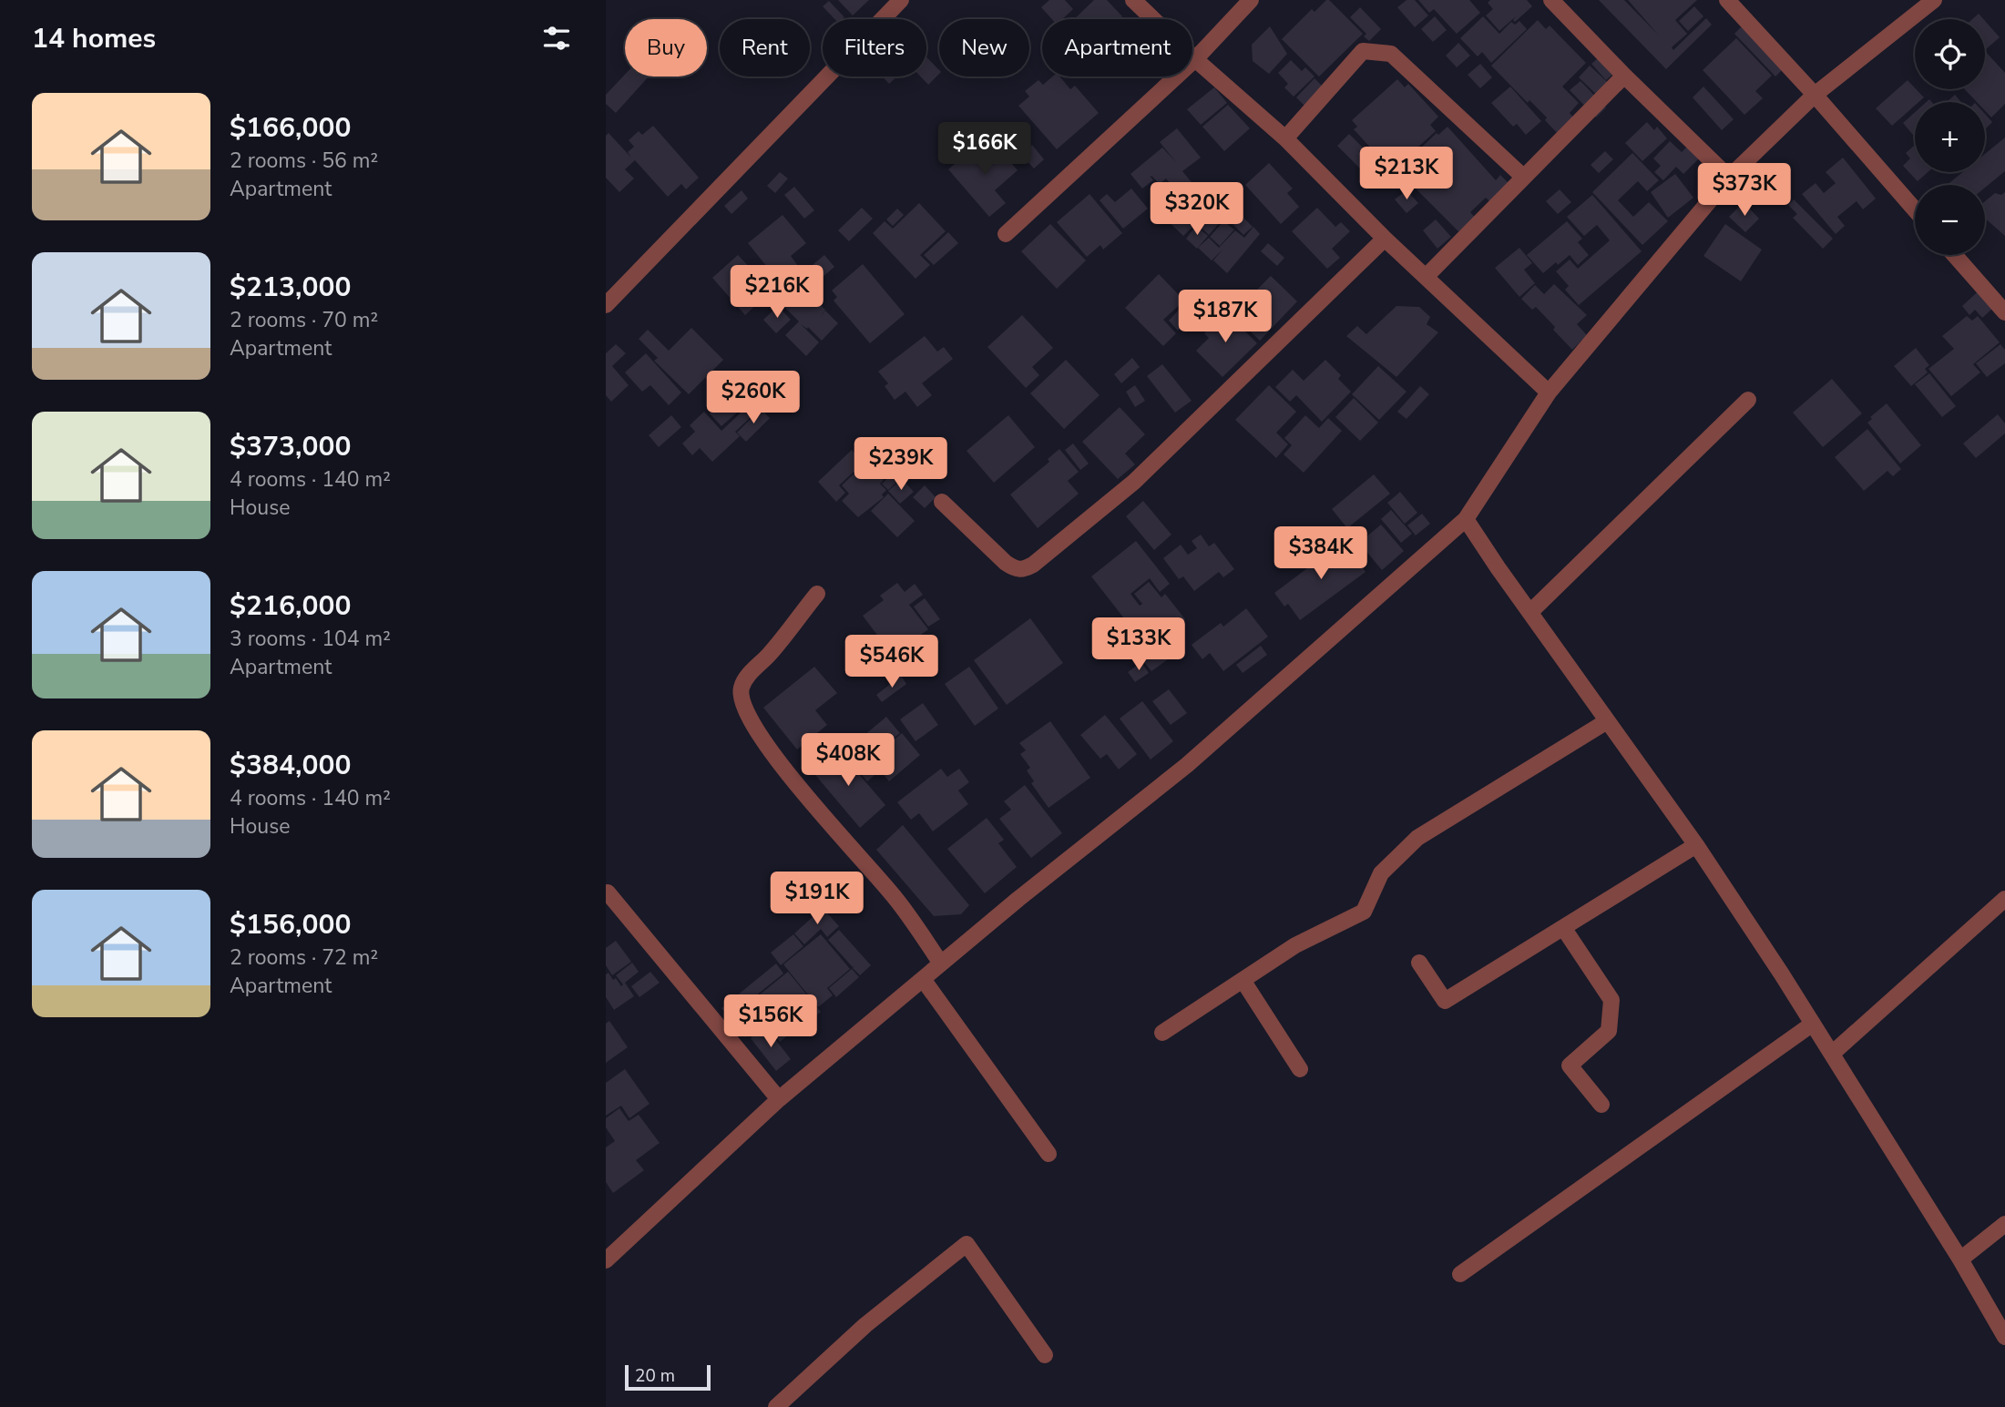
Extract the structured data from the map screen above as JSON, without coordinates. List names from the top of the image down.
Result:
{
  "scale_bar": "20 m",
  "page": {
    "heading": "14 homes",
    "map_buttons": ["+", "−"],
    "chip": [
      "Buy",
      "Rent",
      "Filters",
      "New",
      "Apartment"
    ],
    "list": [
      {
        "name": "$166,000",
        "note": "2 rooms · 56 m² · Apartment"
      },
      {
        "name": "$213,000",
        "note": "2 rooms · 70 m² · Apartment"
      },
      {
        "name": "$373,000",
        "note": "4 rooms · 140 m² · House"
      },
      {
        "name": "$216,000",
        "note": "3 rooms · 104 m² · Apartment"
      },
      {
        "name": "$384,000",
        "note": "4 rooms · 140 m² · House"
      },
      {
        "name": "$156,000",
        "note": "2 rooms · 72 m² · Apartment"
      }
    ],
    "price": [
      "$166K",
      "$213K",
      "$373K",
      "$320K",
      "$216K",
      "$187K",
      "$260K",
      "$239K",
      "$384K",
      "$133K",
      "$546K",
      "$408K",
      "$191K",
      "$156K"
    ],
    "scale": "20 m"
  }
}
